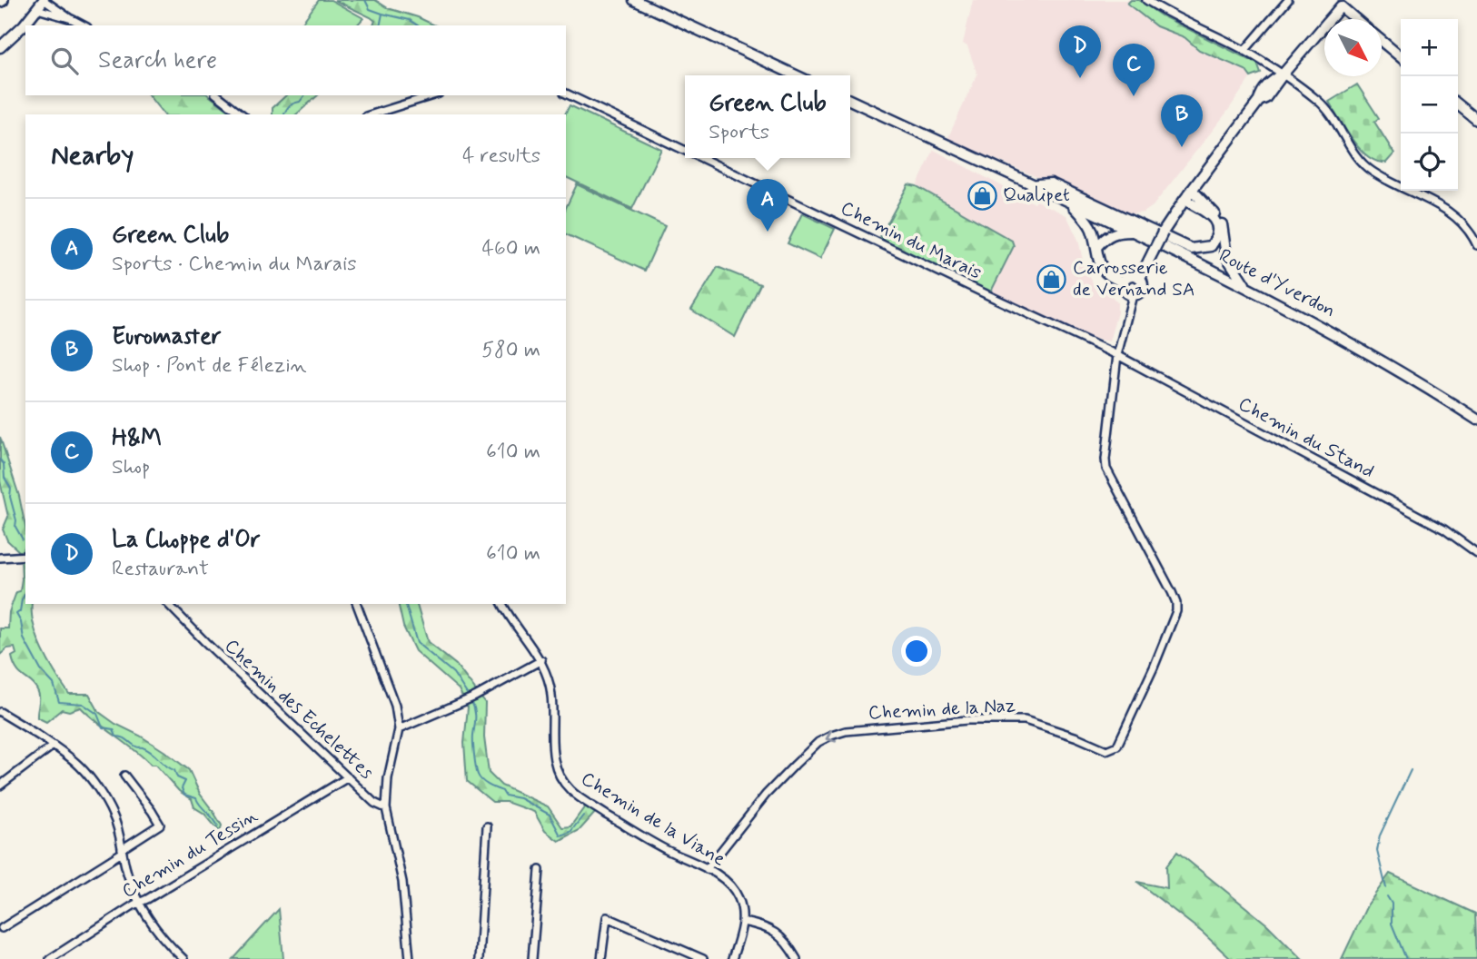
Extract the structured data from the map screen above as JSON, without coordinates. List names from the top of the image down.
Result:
{
  "streets": {
    "main road": ["Route d'Yverdon"],
    "street": [
      "Chemin du Marais",
      "Chemin du Stand",
      "Chemin des Echelettes",
      "Chemin de la Naz",
      "Chemin de la Viane",
      "Chemin du Tessin"
    ]
  },
  "crossings": [
    ["Chemin du Marais", "Chemin du Stand"],
    ["Chemin du Marais", "Chemin de la Naz"],
    ["Chemin du Stand", "Chemin de la Naz"],
    ["Chemin des Echelettes", "Chemin du Tessin"],
    ["Chemin de la Naz", "Chemin de la Viane"]
  ],
  "places": {
    "shop": ["Qualipet", "Carrosserie de Vernand SA"]
  },
  "north": "bottom right",
  "page": {
    "map_buttons": ["+", "−"],
    "pins": [
      "D",
      "C",
      "B",
      "A"
    ],
    "search": "Search here",
    "popup": ["Green Club", "Sports"],
    "heading": ["Nearby", "4 results"],
    "list": [
      {
        "mark": "A",
        "name": "Green Club",
        "note": "Sports · Chemin du Marais",
        "value": "460 m"
      },
      {
        "mark": "B",
        "name": "Euromaster",
        "note": "Shop · Pont de Félezin",
        "value": "580 m"
      },
      {
        "mark": "C",
        "name": "H&M",
        "note": "Shop",
        "value": "610 m"
      },
      {
        "mark": "D",
        "name": "La Choppe d'Or",
        "note": "Restaurant",
        "value": "610 m"
      }
    ]
  }
}
